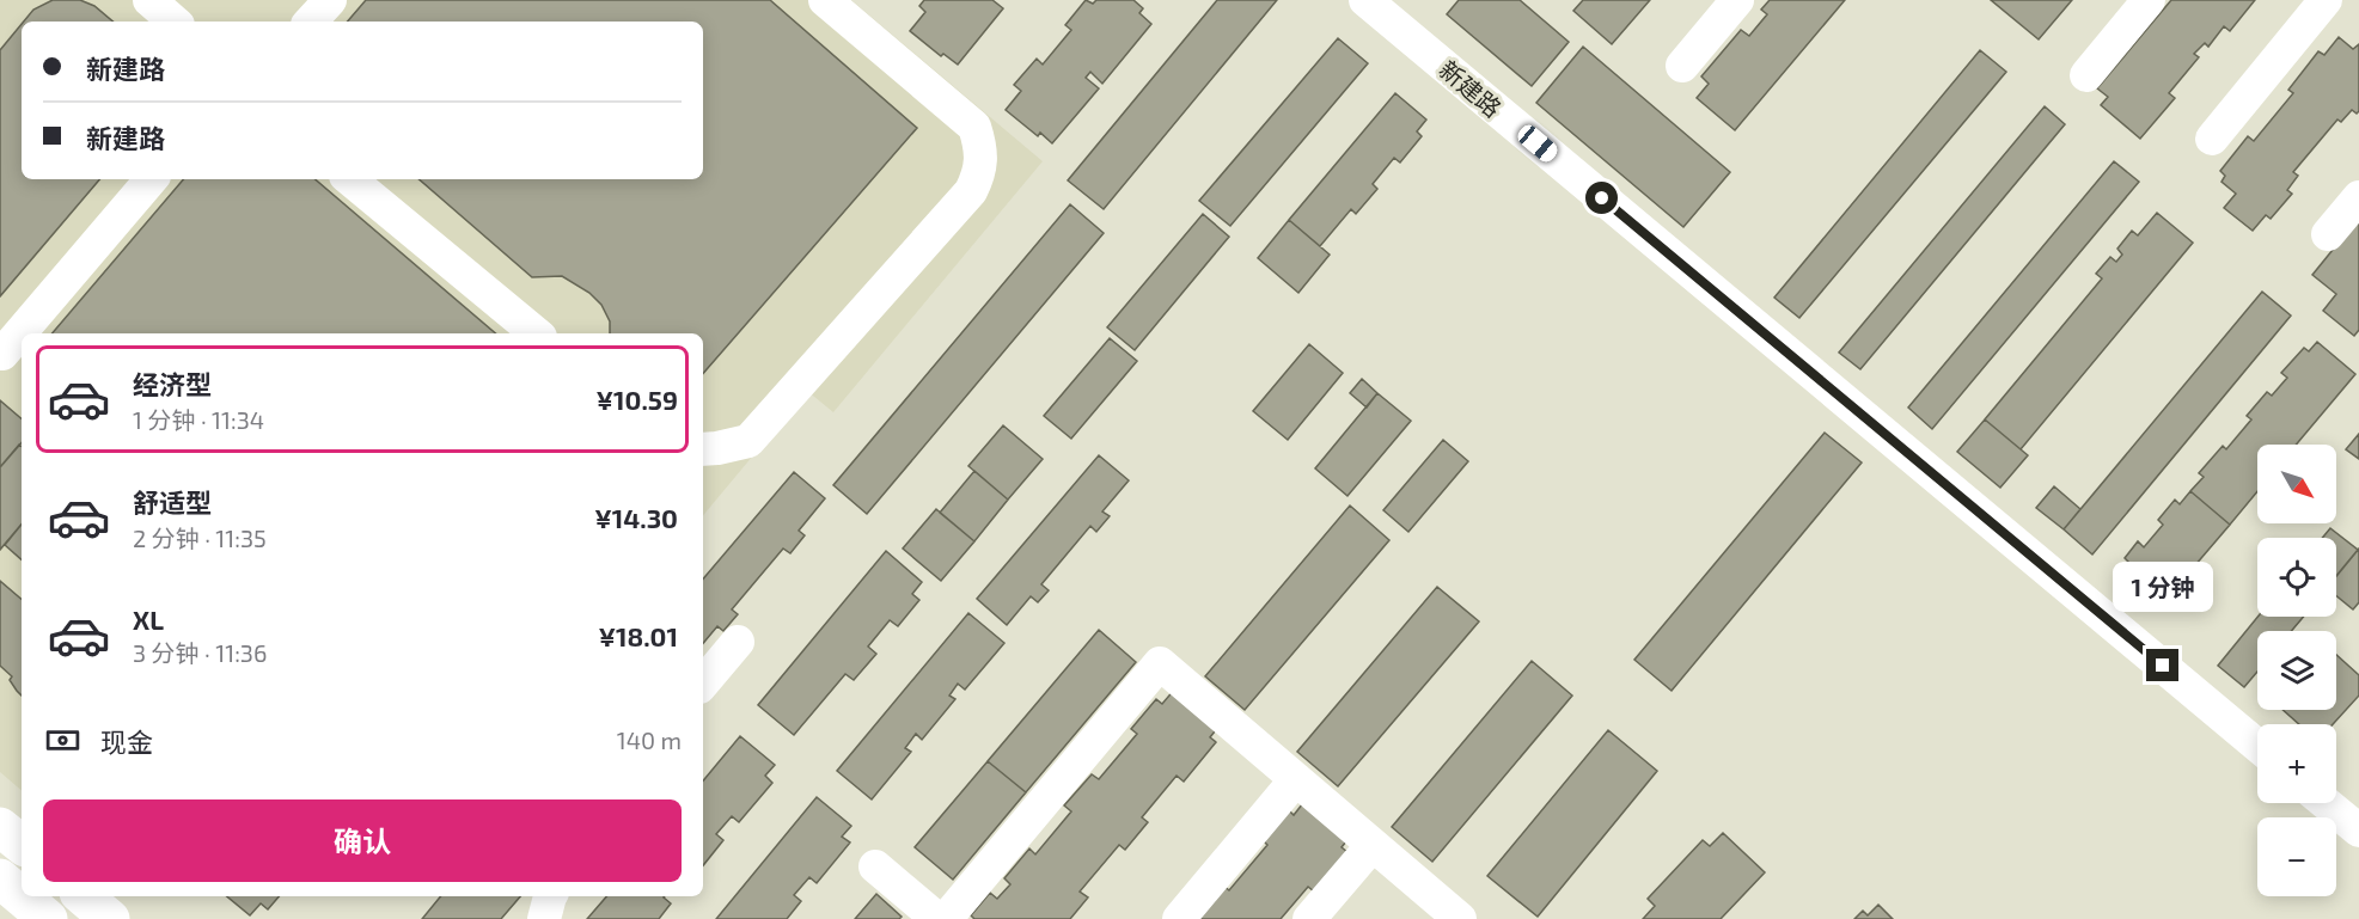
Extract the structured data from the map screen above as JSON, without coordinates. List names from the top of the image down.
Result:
{
  "streets": {
    "street": ["新建路"]
  },
  "north": "bottom right",
  "page": {
    "banner": ["新建路", "新建路"],
    "list": [
      {
        "name": "经济型",
        "note": "1 分钟 · 11:34",
        "value": "¥10.59"
      },
      {
        "name": "舒适型",
        "note": "2 分钟 · 11:35",
        "value": "¥14.30"
      },
      {
        "name": "XL",
        "note": "3 分钟 · 11:36",
        "value": "¥18.01"
      }
    ],
    "map_buttons": ["+", "−"],
    "bubble": "1 分钟",
    "pay": ["现金", "140 m"],
    "buttons": "确认"
  }
}
